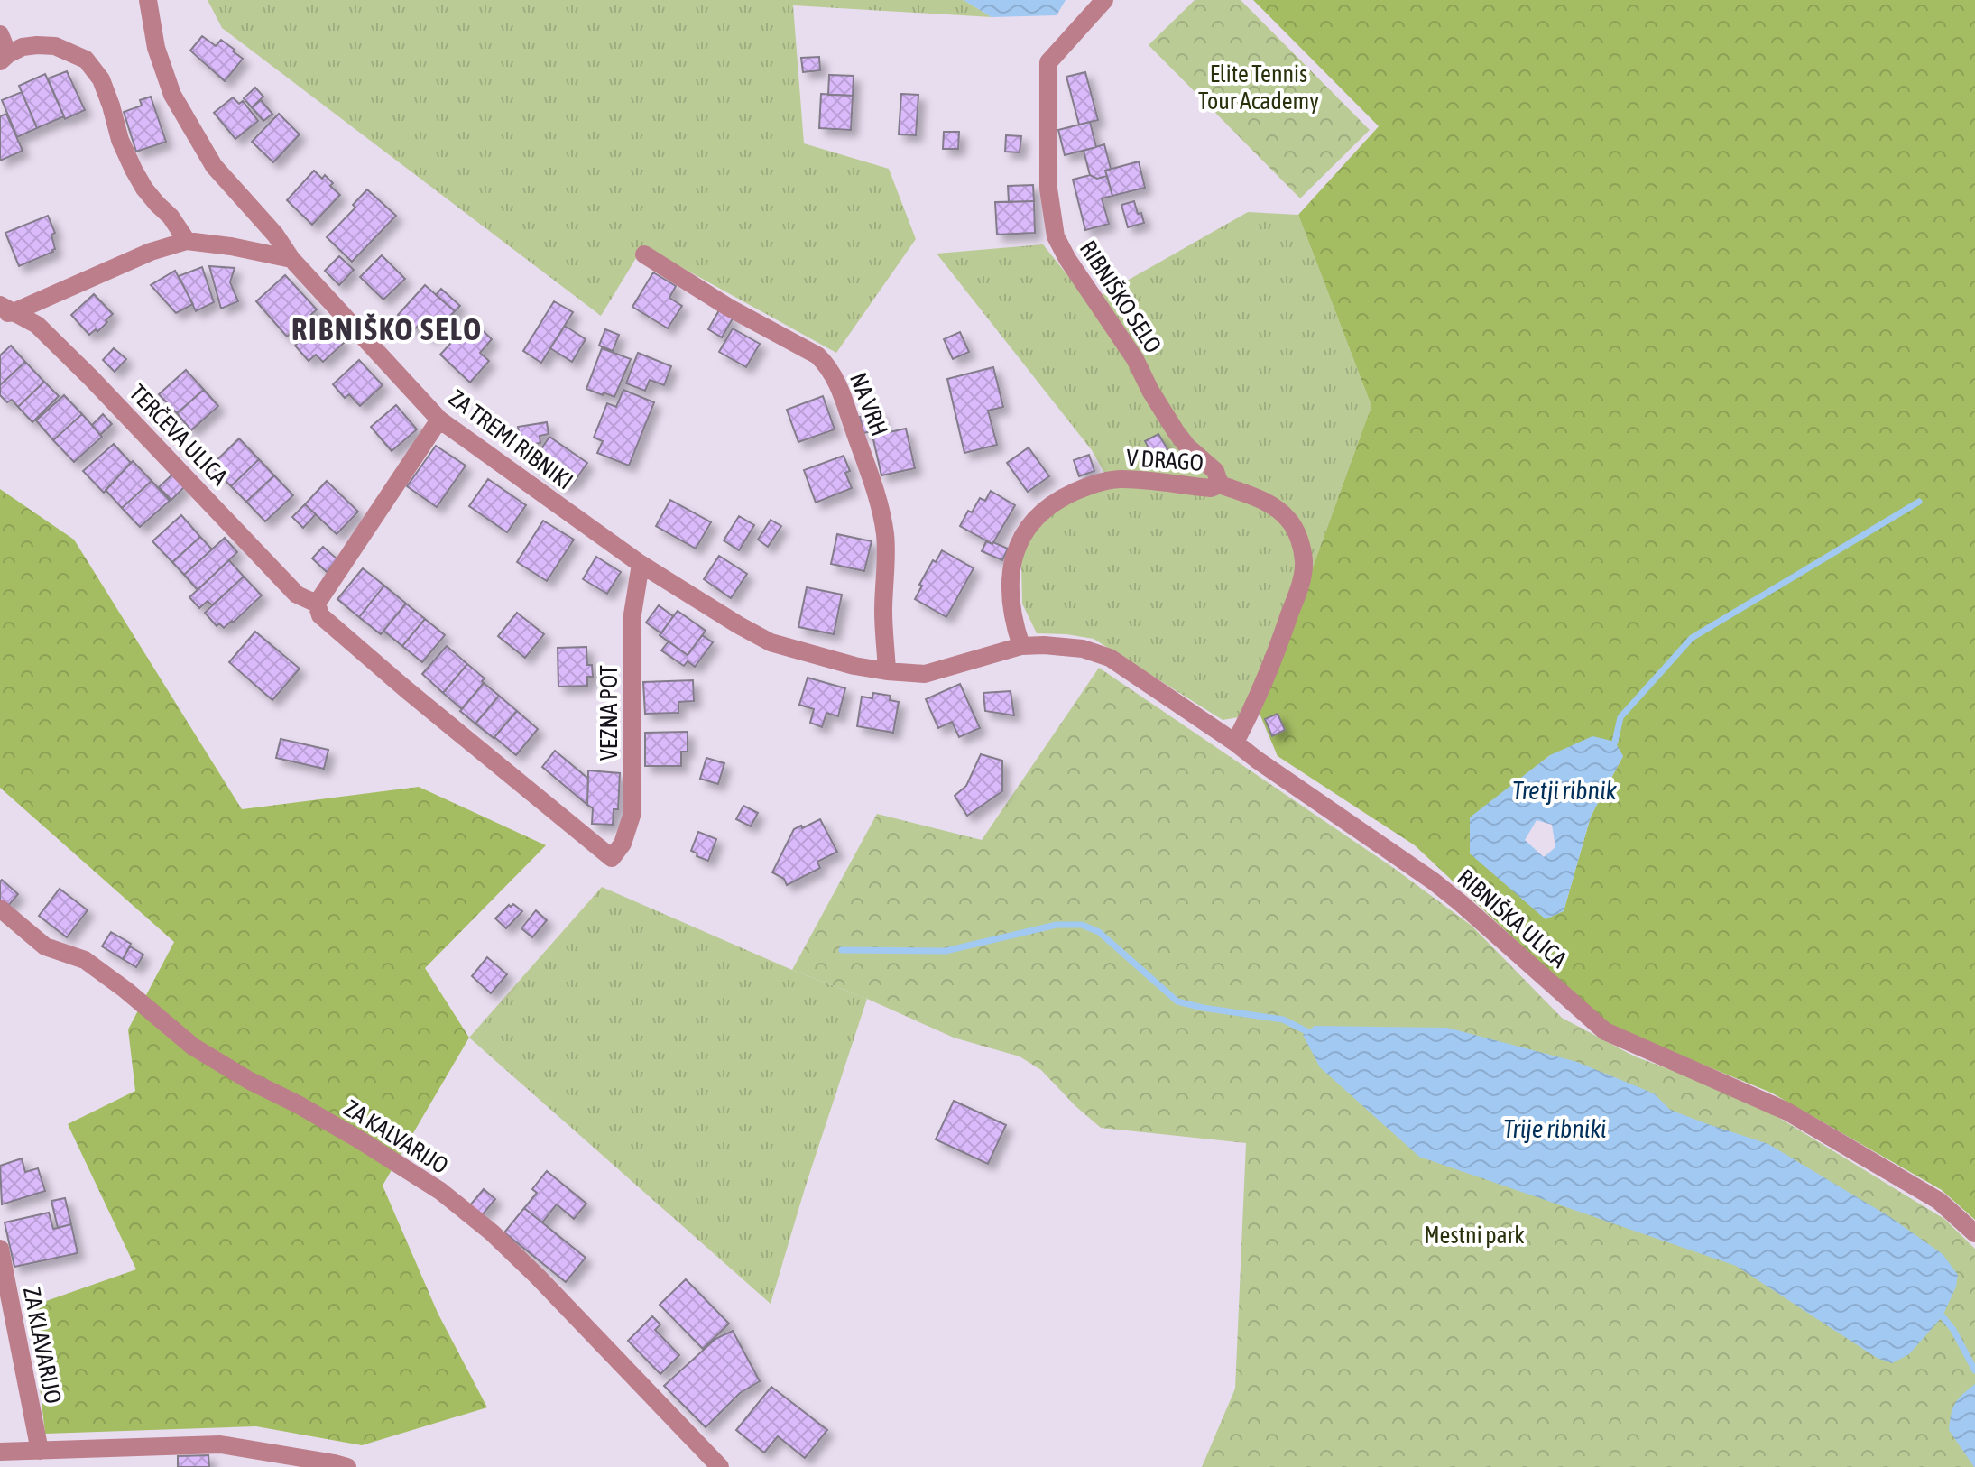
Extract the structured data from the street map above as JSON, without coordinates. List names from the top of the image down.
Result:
{
  "streets": {
    "street": [
      "RIBNIŠKO SELO",
      "NA VRH",
      "TERČEVA ULICA",
      "ZA TREMI RIBNIKI",
      "V DRAGO",
      "VEZNA POT",
      "RIBNIŠKA ULICA",
      "ZA KALVARIJO",
      "ZA KLAVARIJO"
    ]
  },
  "crossings": [
    ["RIBNIŠKO SELO", "V DRAGO"],
    ["NA VRH", "ZA TREMI RIBNIKI"],
    ["TERČEVA ULICA", "VEZNA POT"],
    ["ZA TREMI RIBNIKI", "V DRAGO"],
    ["ZA TREMI RIBNIKI", "VEZNA POT"],
    ["ZA TREMI RIBNIKI", "RIBNIŠKA ULICA"],
    ["V DRAGO", "RIBNIŠKA ULICA"]
  ],
  "districts": ["RIBNIŠKO SELO"],
  "water": ["Tretji ribnik", "Trije ribniki"],
  "parks": ["Elite Tennis Tour Academy", "Mestni park"]
}
